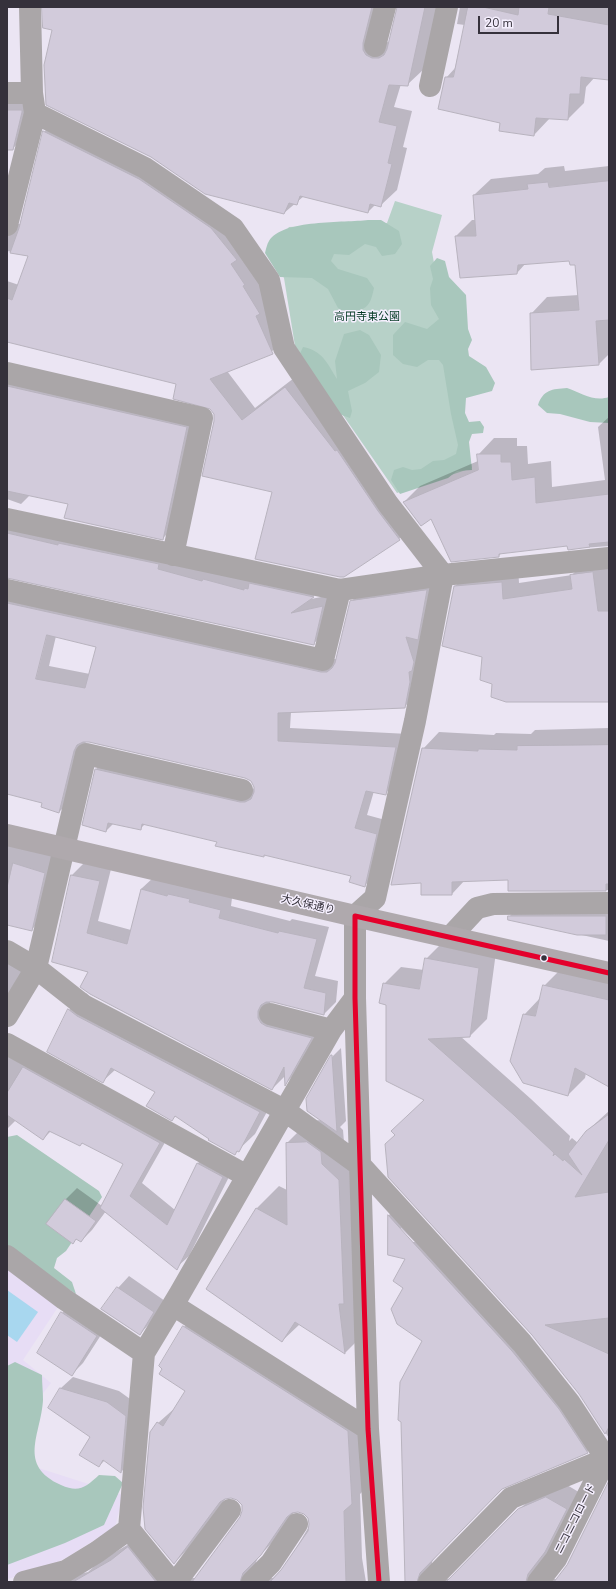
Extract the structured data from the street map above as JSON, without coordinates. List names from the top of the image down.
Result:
{
  "streets": {
    "main road": ["大久保通り"],
    "street": ["ニコニコロード"]
  },
  "parks": ["高円寺東公園"],
  "scale_bar": "20 m"
}
